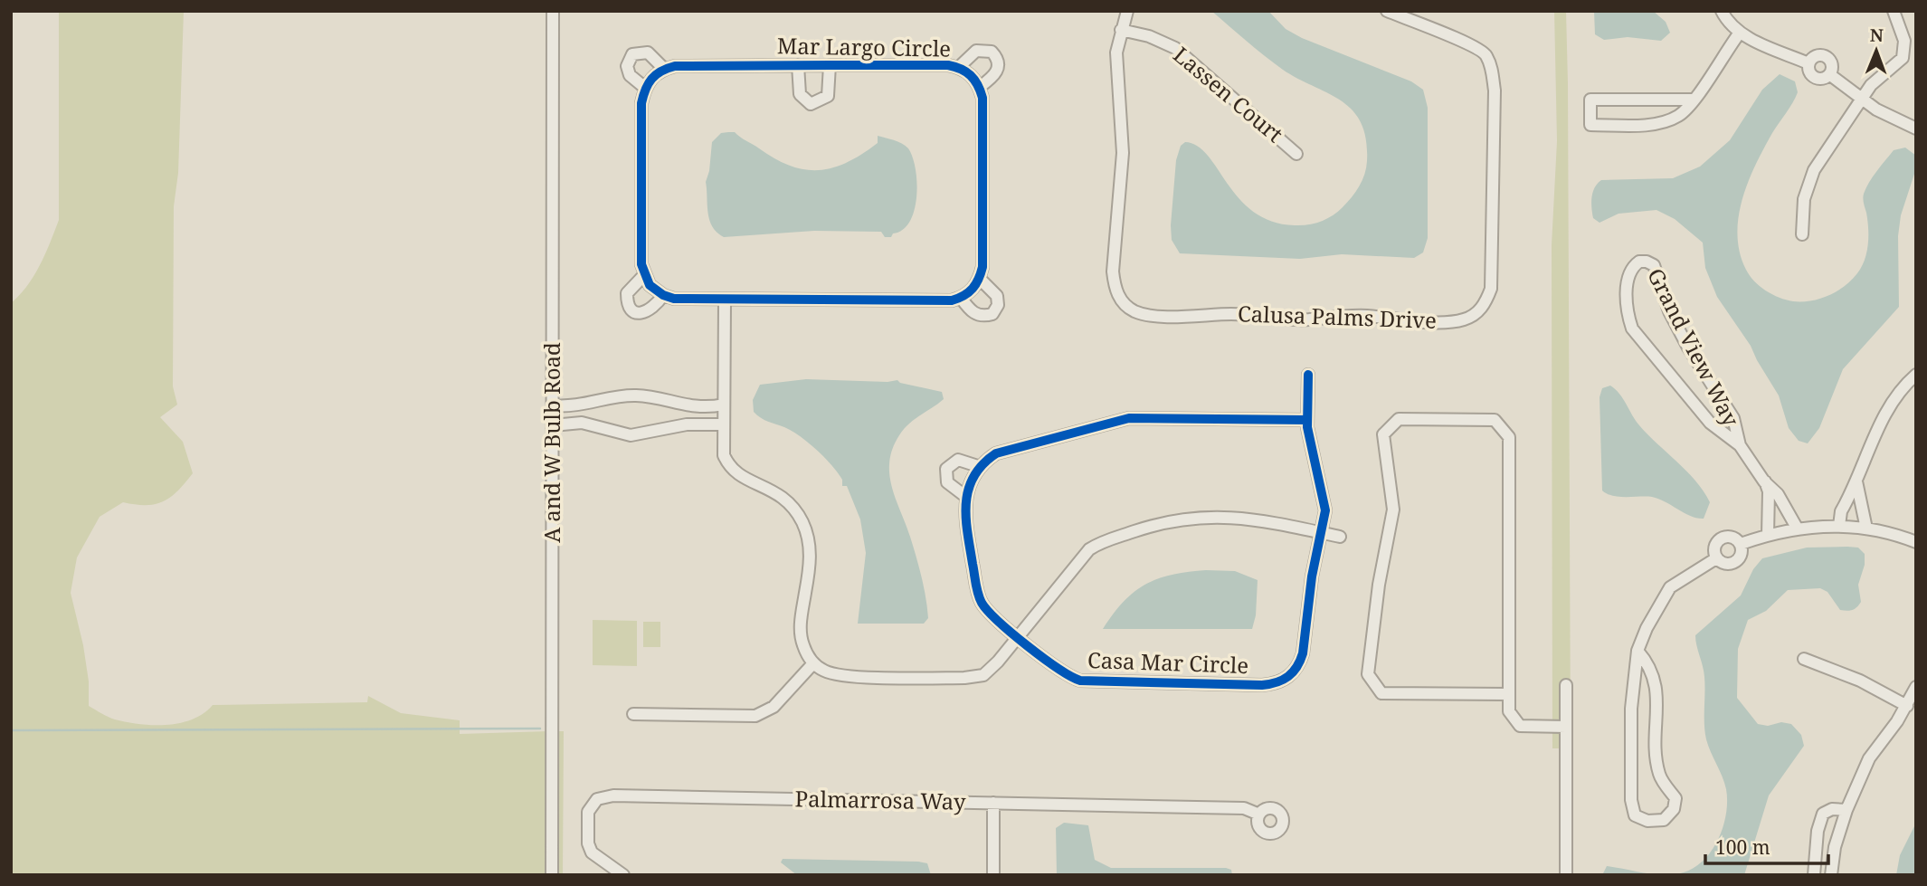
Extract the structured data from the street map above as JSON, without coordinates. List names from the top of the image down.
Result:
{
  "streets": {
    "street": [
      "Mar Largo Circle",
      "Lassen Court",
      "Calusa Palms Drive",
      "Grand View Way",
      "A and W Bulb Road",
      "Casa Mar Circle",
      "Palmarrosa Way"
    ]
  },
  "crossings": [
    ["Lassen Court", "Calusa Palms Drive"]
  ],
  "scale_bar": "100 m",
  "north": "top"
}
